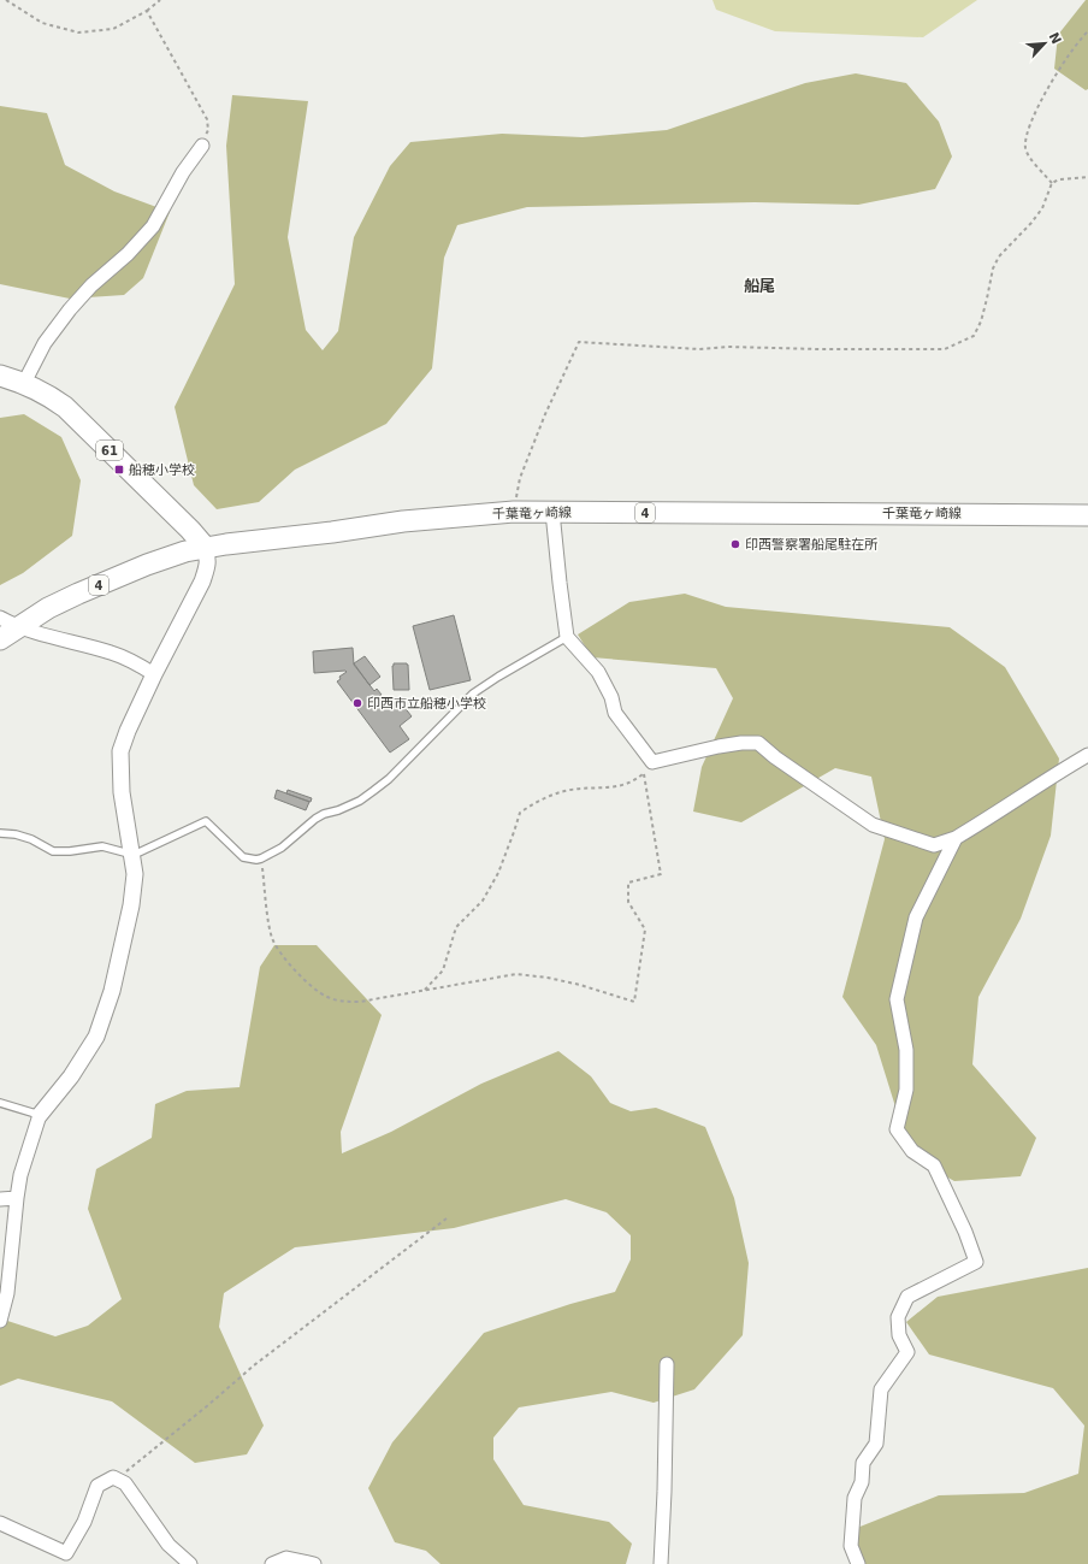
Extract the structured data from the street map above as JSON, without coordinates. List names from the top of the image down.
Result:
{
  "streets": {
    "main road": ["61", "千葉竜ヶ崎線", "4"]
  },
  "crossings": [
    ["61", "千葉竜ヶ崎線"]
  ],
  "districts": ["船尾"],
  "places": {
    "transit": ["船穂小学校"],
    "other": ["印西警察署船尾駐在所", "印西市立船穂小学校"]
  },
  "north": "top right"
}
